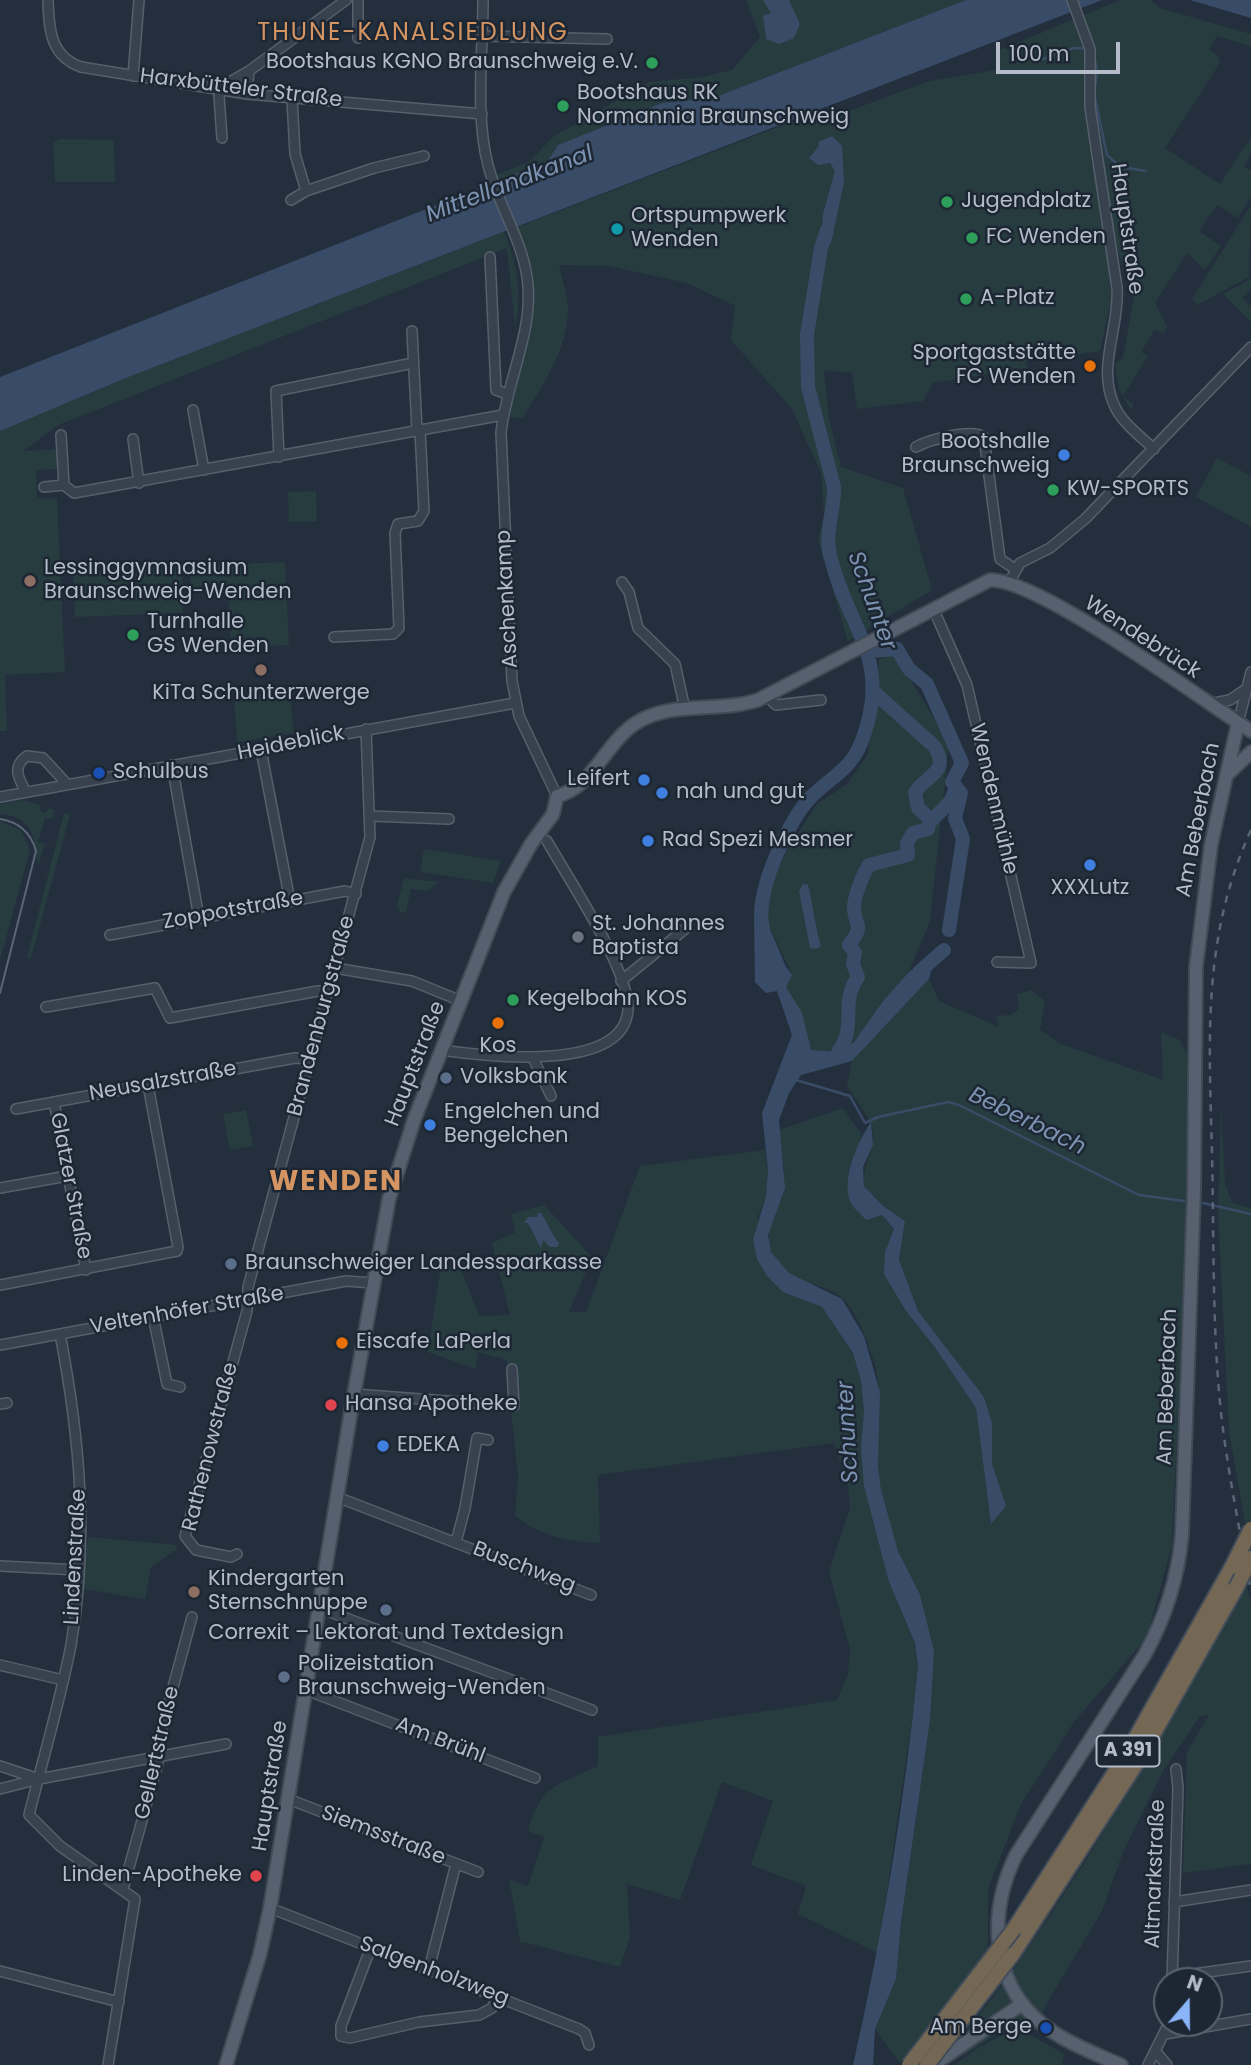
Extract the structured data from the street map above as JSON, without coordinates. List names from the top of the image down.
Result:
{
  "streets": {
    "highway": ["A 391"],
    "main road": ["Hauptstraße", "Wendebrück", "Am Beberbach"],
    "street": [
      "Harxbütteler Straße",
      "Aschenkamp",
      "Heideblick",
      "Wendenmühle",
      "Zoppotstraße",
      "Brandenburgstraße",
      "Neusalzstraße",
      "Glatzer Straße",
      "Veltenhöfer Straße",
      "Rathenowstraße",
      "Lindenstraße",
      "Buschweg",
      "Am Brühl",
      "Gellertstraße",
      "Siemsstraße",
      "Altmarkstraße",
      "Salgenholzweg"
    ]
  },
  "crossings": [
    ["Harxbütteler Straße", "Aschenkamp"],
    ["Hauptstraße", "Aschenkamp"],
    ["Hauptstraße", "Veltenhöfer Straße"],
    ["Hauptstraße", "Buschweg"],
    ["Hauptstraße", "Am Brühl"],
    ["Hauptstraße", "Siemsstraße"],
    ["Hauptstraße", "Salgenholzweg"],
    ["Aschenkamp", "Heideblick"],
    ["Wendebrück", "Am Beberbach"],
    ["Heideblick", "Brandenburgstraße"],
    ["Zoppotstraße", "Brandenburgstraße"],
    ["Brandenburgstraße", "Neusalzstraße"],
    ["Brandenburgstraße", "Veltenhöfer Straße"],
    ["Brandenburgstraße", "Rathenowstraße"],
    ["Neusalzstraße", "Glatzer Straße"],
    ["Veltenhöfer Straße", "Rathenowstraße"],
    ["Veltenhöfer Straße", "Lindenstraße"],
    ["Lindenstraße", "Gellertstraße"]
  ],
  "districts": ["THUNE-KANALSIEDLUNG", "WENDEN"],
  "water": ["Mittellandkanal", "Schunter", "Beberbach"],
  "places": [
    "Bootshaus KGNO Braunschweig e.V.",
    "Bootshaus RK Normannia Braunschweig",
    "Jugendplatz",
    "Ortspumpwerk Wenden",
    "FC Wenden",
    "A-Platz",
    "Sportgaststätte FC Wenden",
    "Bootshalle Braunschweig",
    "KW-SPORTS",
    "Lessinggymnasium Braunschweig-Wenden",
    "Turnhalle GS Wenden",
    "KiTa Schunterzwerge",
    "Schulbus",
    "Leifert",
    "nah und gut",
    "Rad Spezi Mesmer",
    "XXXLutz",
    "St. Johannes Baptista",
    "Kegelbahn KOS",
    "Kos",
    "Volksbank",
    "Engelchen und Bengelchen",
    "Braunschweiger Landessparkasse",
    "Eiscafe LaPerla",
    "Hansa Apotheke",
    "EDEKA",
    "Kindergarten Sternschnuppe",
    "Correxit – Lektorat und Textdesign",
    "Polizeistation Braunschweig-Wenden",
    "Linden-Apotheke",
    "Am Berge"
  ],
  "scale_bar": "100 m",
  "north": "top"
}
